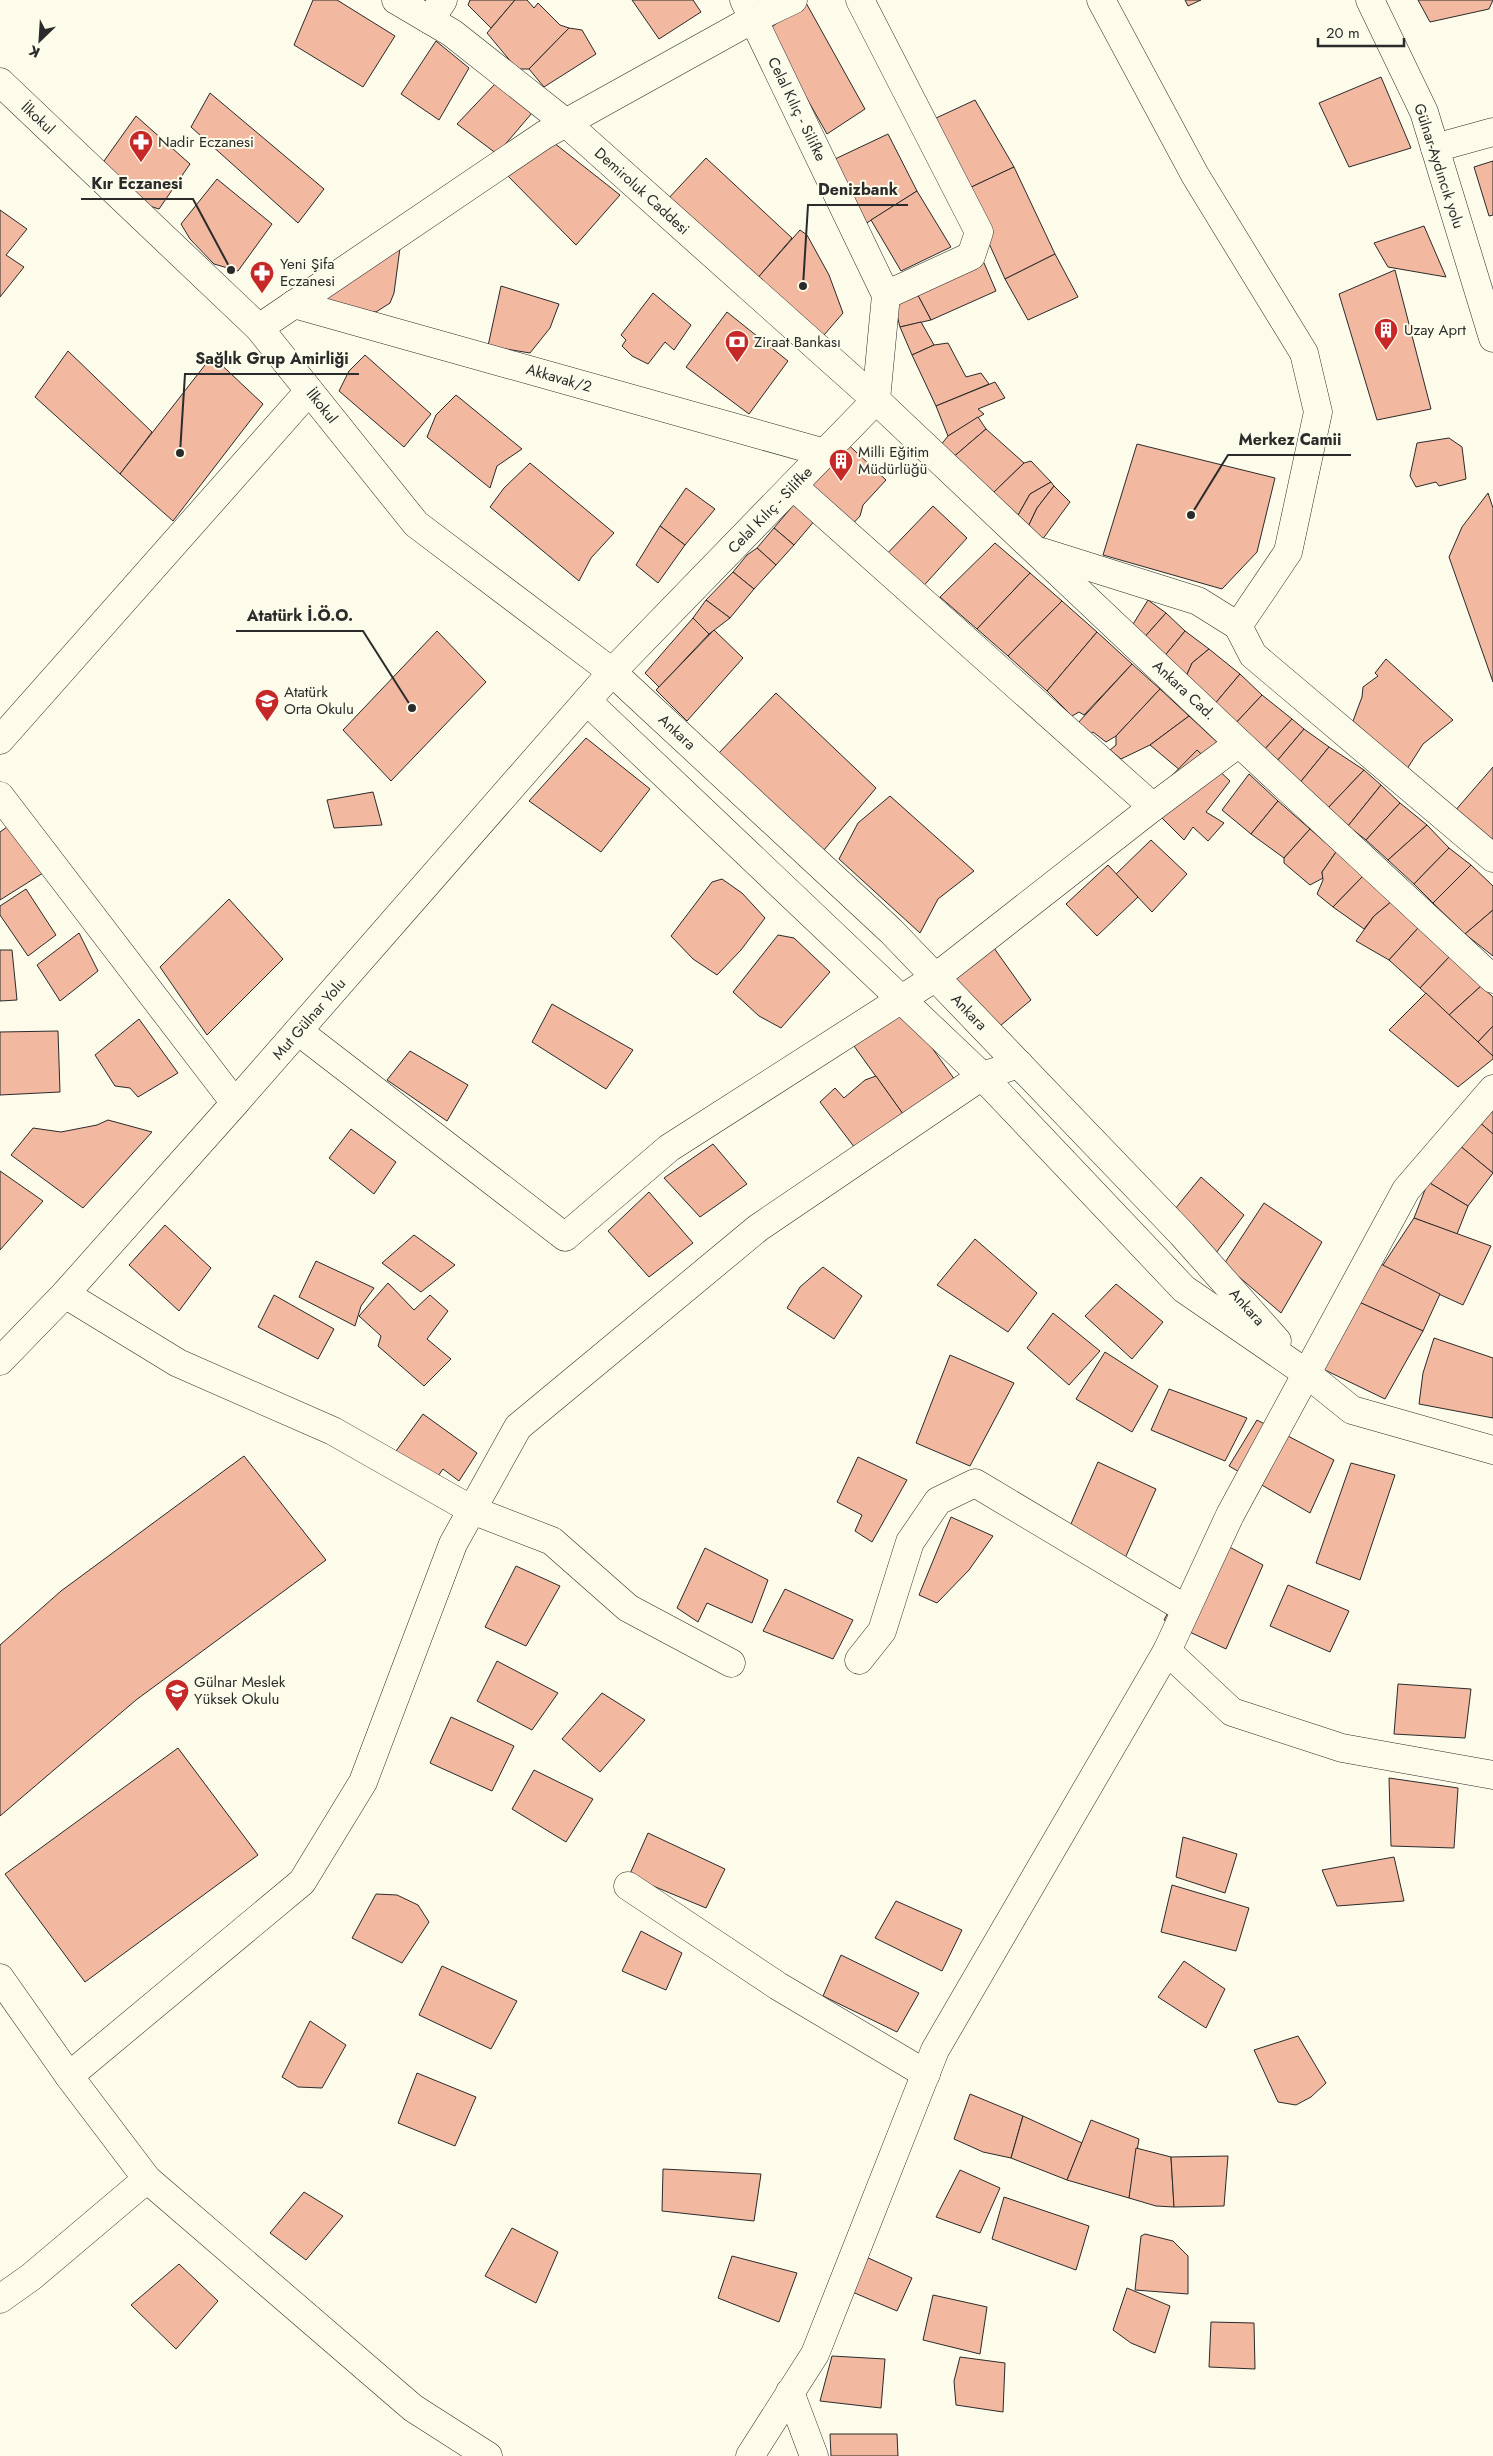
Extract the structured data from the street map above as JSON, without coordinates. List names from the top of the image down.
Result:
{
  "streets": {
    "street": [
      "Celal Kılıç - Silifke",
      "İlkokul",
      "Gülnar-Aydıncık yolu",
      "Demiroluk Caddesi",
      "Akkavak/2",
      "Ankara Cad.",
      "Ankara",
      "Mut Gülnar Yolu"
    ]
  },
  "crossings": [
    ["Celal Kılıç - Silifke", "İlkokul"],
    ["Celal Kılıç - Silifke", "Demiroluk Caddesi"],
    ["Celal Kılıç - Silifke", "Akkavak/2"],
    ["Celal Kılıç - Silifke", "Ankara Cad."],
    ["Celal Kılıç - Silifke", "Ankara"],
    ["Celal Kılıç - Silifke", "Mut Gülnar Yolu"],
    ["İlkokul", "Ankara"],
    ["İlkokul", "Mut Gülnar Yolu"],
    ["Demiroluk Caddesi", "Ankara Cad."],
    ["Ankara", "Mut Gülnar Yolu"]
  ],
  "places": {
    "pharmacy": ["Nadir Eczanesi", "Yeni Şifa Eczanesi"],
    "other": [
      "Kır Eczanesi",
      "Denizbank",
      "Sağlık Grup Amirliği",
      "Merkez Camii",
      "Atatürk İ.Ö.O."
    ],
    "building": ["Uzay Aprt", "Milli Eğitim Müdürlüğü"],
    "bank": ["Ziraat Bankası"],
    "school or university": ["Atatürk Orta Okulu", "Gülnar Meslek Yüksek Okulu"]
  },
  "scale_bar": "20 m",
  "north": "bottom left"
}
